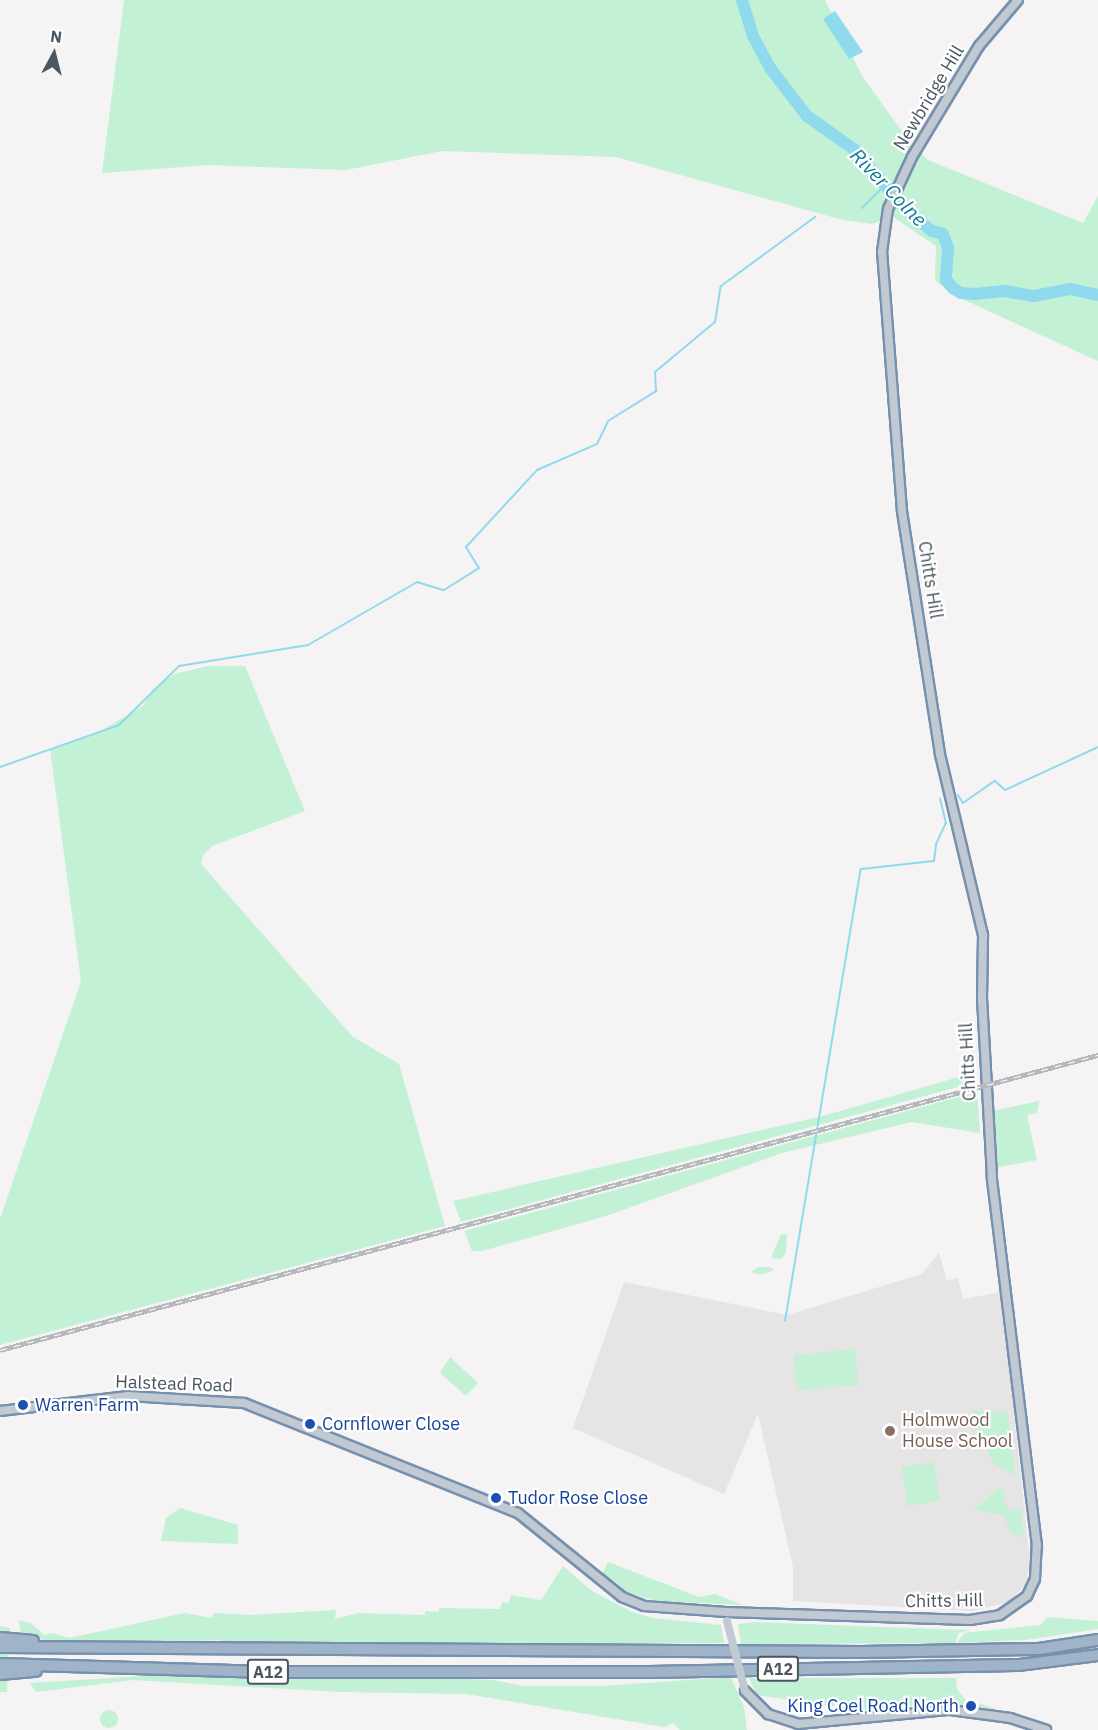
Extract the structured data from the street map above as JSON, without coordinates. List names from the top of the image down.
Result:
{
  "streets": {
    "highway": ["A12"],
    "street": ["Newbridge Hill", "Chitts Hill", "Halstead Road"]
  },
  "crossings": [
    ["Newbridge Hill", "Chitts Hill"],
    ["Chitts Hill", "Halstead Road"]
  ],
  "water": ["River Colne"],
  "places": [
    "Warren Farm",
    "Cornflower Close",
    "Holmwood House School",
    "Tudor Rose Close",
    "King Coel Road North"
  ],
  "north": "top"
}
